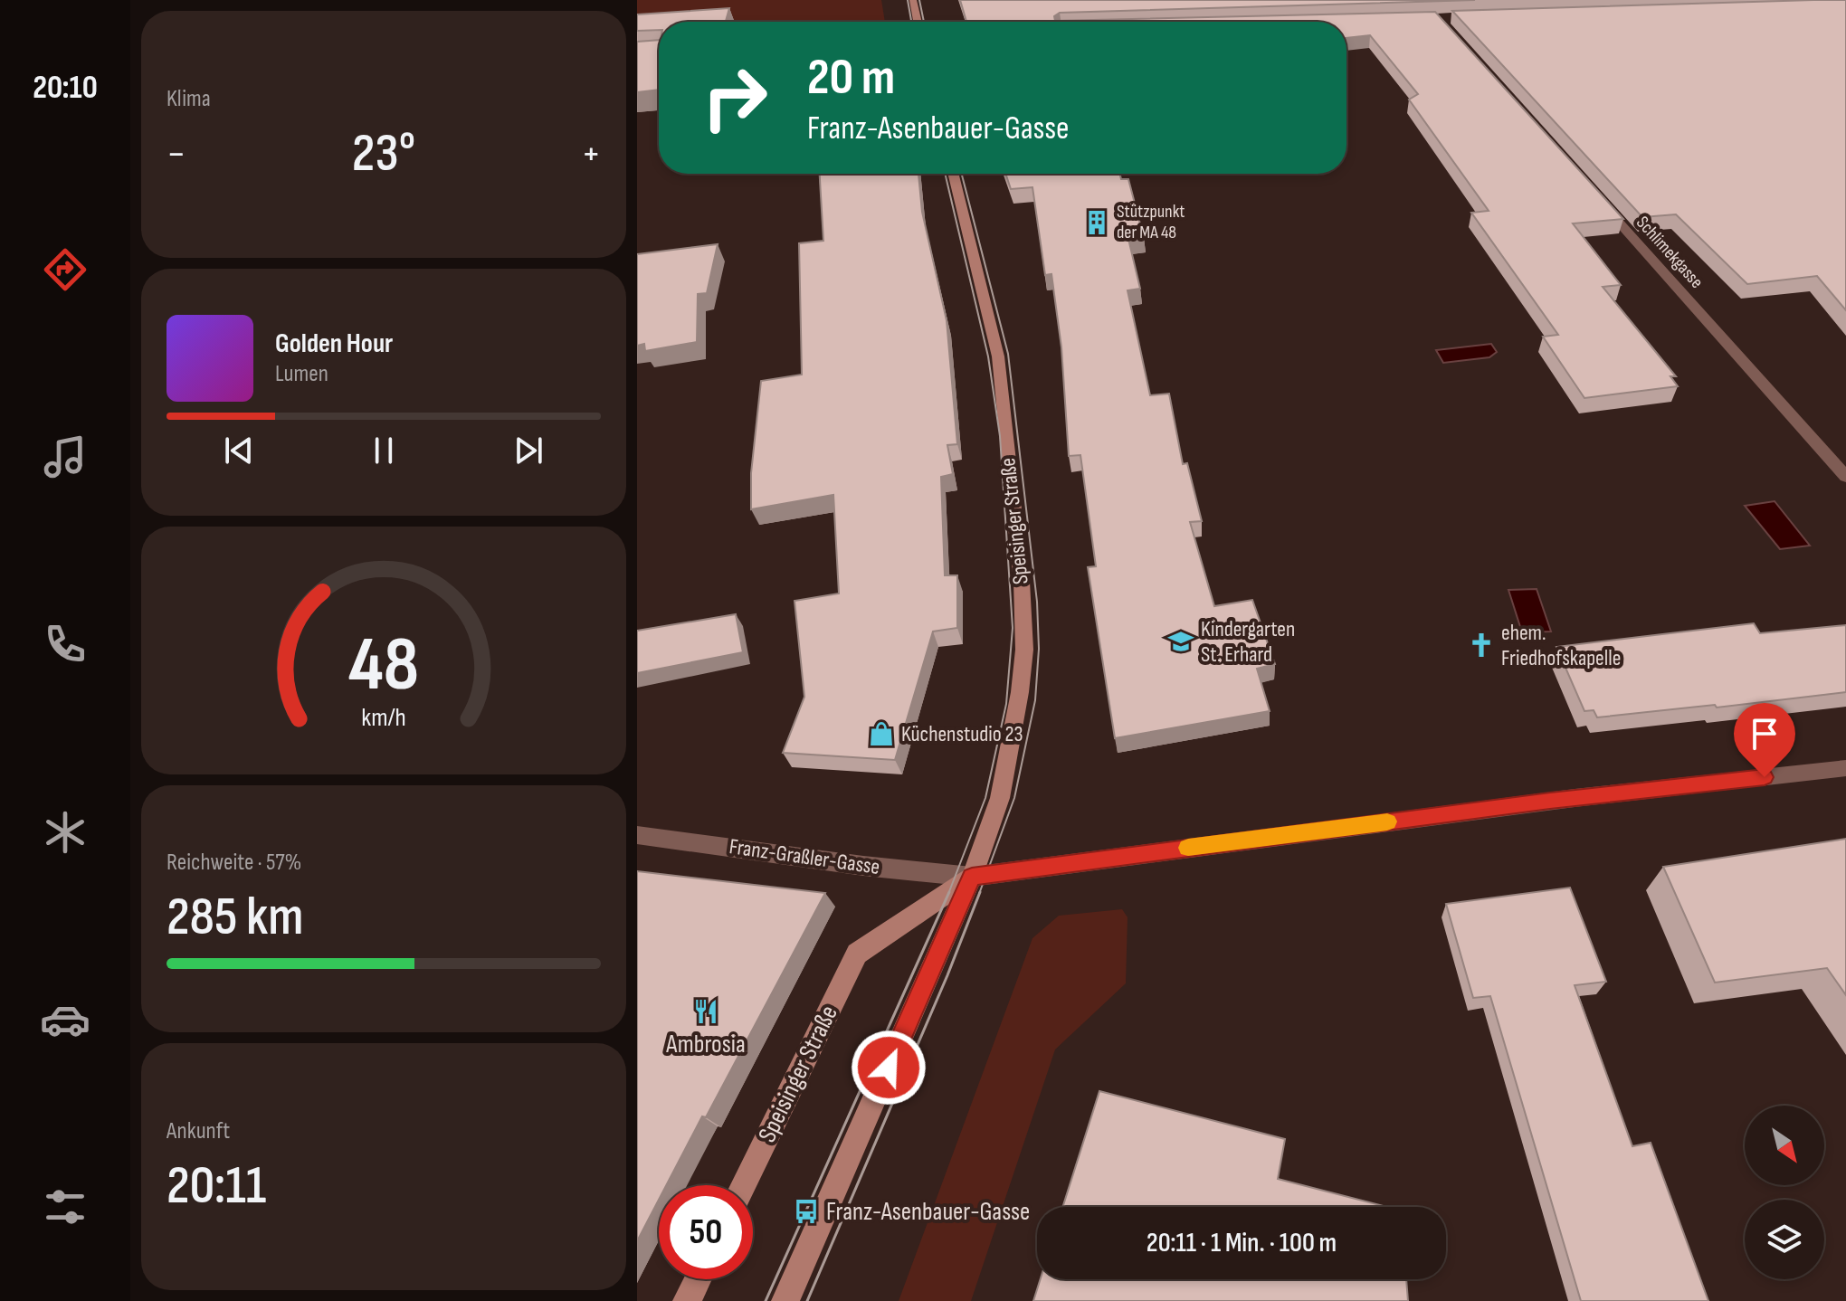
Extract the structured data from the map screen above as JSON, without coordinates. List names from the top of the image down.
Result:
{
  "streets": {
    "main road": ["Speisinger Straße"],
    "street": ["Schlimekgasse", "Franz-Graßler-Gasse"]
  },
  "crossings": [
    ["Speisinger Straße", "Franz-Graßler-Gasse"]
  ],
  "places": {
    "building": ["Stützpunkt der MA 48"],
    "school or university": ["Kindergarten St. Erhard"],
    "church": ["ehem. Friedhofskapelle"],
    "shop": ["Küchenstudio 23"],
    "restaurant": ["Ambrosia"],
    "bus stop": ["Franz-Asenbauer-Gasse"]
  },
  "north": "bottom right",
  "page": {
    "tabs": "20:10",
    "tile": [
      "Klima",
      ["Reichweite · 57%", "285 km"],
      ["Ankunft", "20:11"]
    ],
    "turn": ["20 m", "Franz-Asenbauer-Gasse"],
    "heat": ["−", "23°", "+"],
    "song": ["Golden Hour", "Lumen"],
    "limit": "50",
    "trip": "20:11 · 1 Min. · 100 m",
    "gauge": ["48", "km/h"]
  }
}
